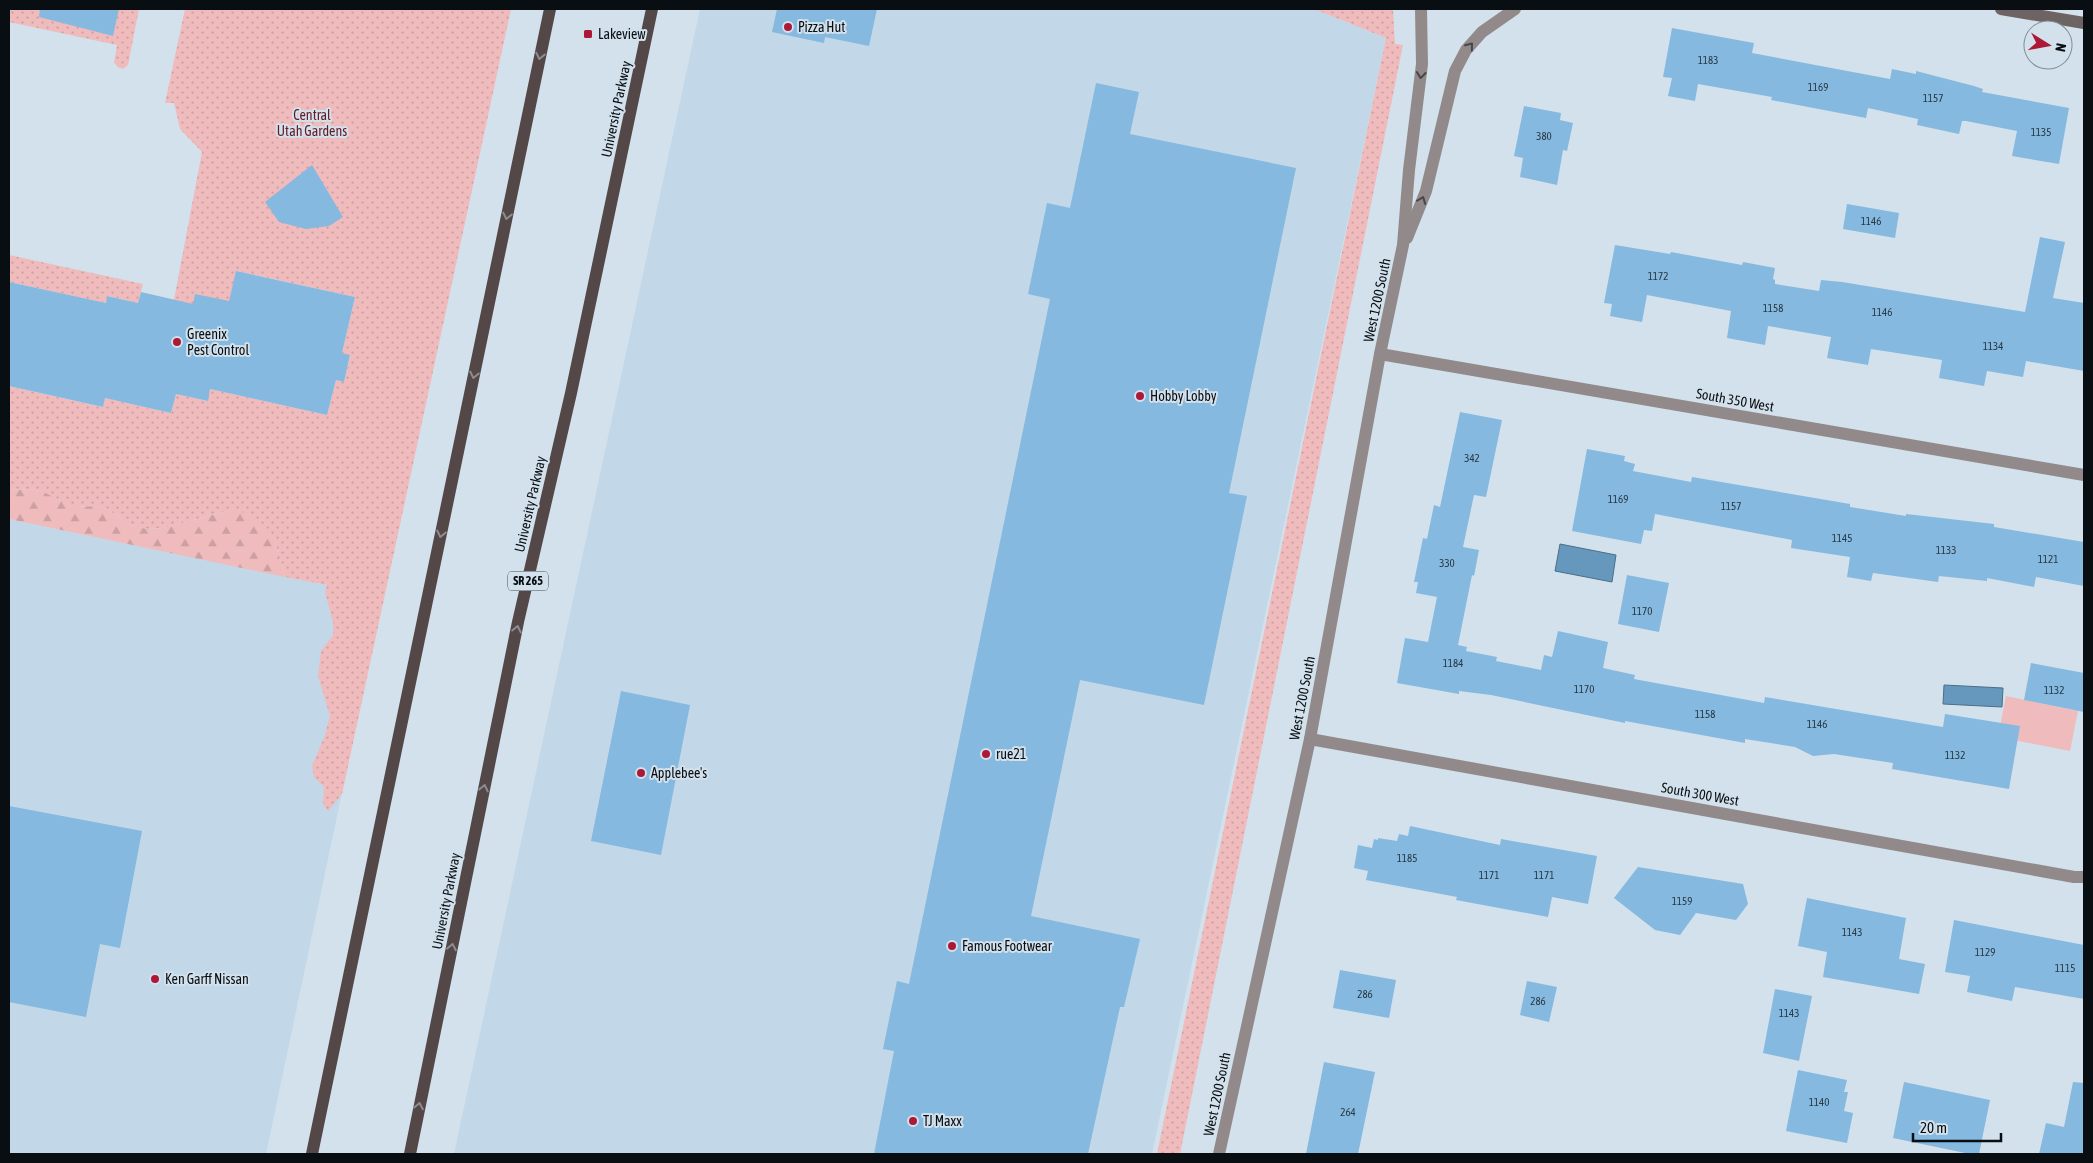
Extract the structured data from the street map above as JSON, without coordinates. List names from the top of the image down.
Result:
{
  "streets": {
    "main road": ["University Parkway", "SR 265"],
    "street": ["West 1200 South", "South 350 West", "South 300 West"]
  },
  "crossings": [
    ["West 1200 South", "South 350 West"],
    ["West 1200 South", "South 300 West"]
  ],
  "parks": ["Central Utah Gardens"],
  "places": {
    "other": [
      "Pizza Hut",
      "Greenix Pest Control",
      "Hobby Lobby",
      "rue21",
      "Applebee's",
      "Famous Footwear",
      "Ken Garff Nissan",
      "TJ Maxx"
    ],
    "transit": ["Lakeview"]
  },
  "house_numbers": [
    "1183",
    "1169",
    "1157",
    "1135",
    "380",
    "1146",
    "1172",
    "1158",
    "1146",
    "1134",
    "342",
    "1169",
    "1157",
    "1145",
    "1133",
    "1121",
    "330",
    "1170",
    "1184",
    "1170",
    "1132",
    "1158",
    "1146",
    "1132",
    "1185",
    "1171",
    "1171",
    "1159",
    "1143",
    "1129",
    "1115",
    "286",
    "286",
    "1143",
    "1140",
    "264"
  ],
  "scale_bar": "20 m",
  "north": "right"
}
